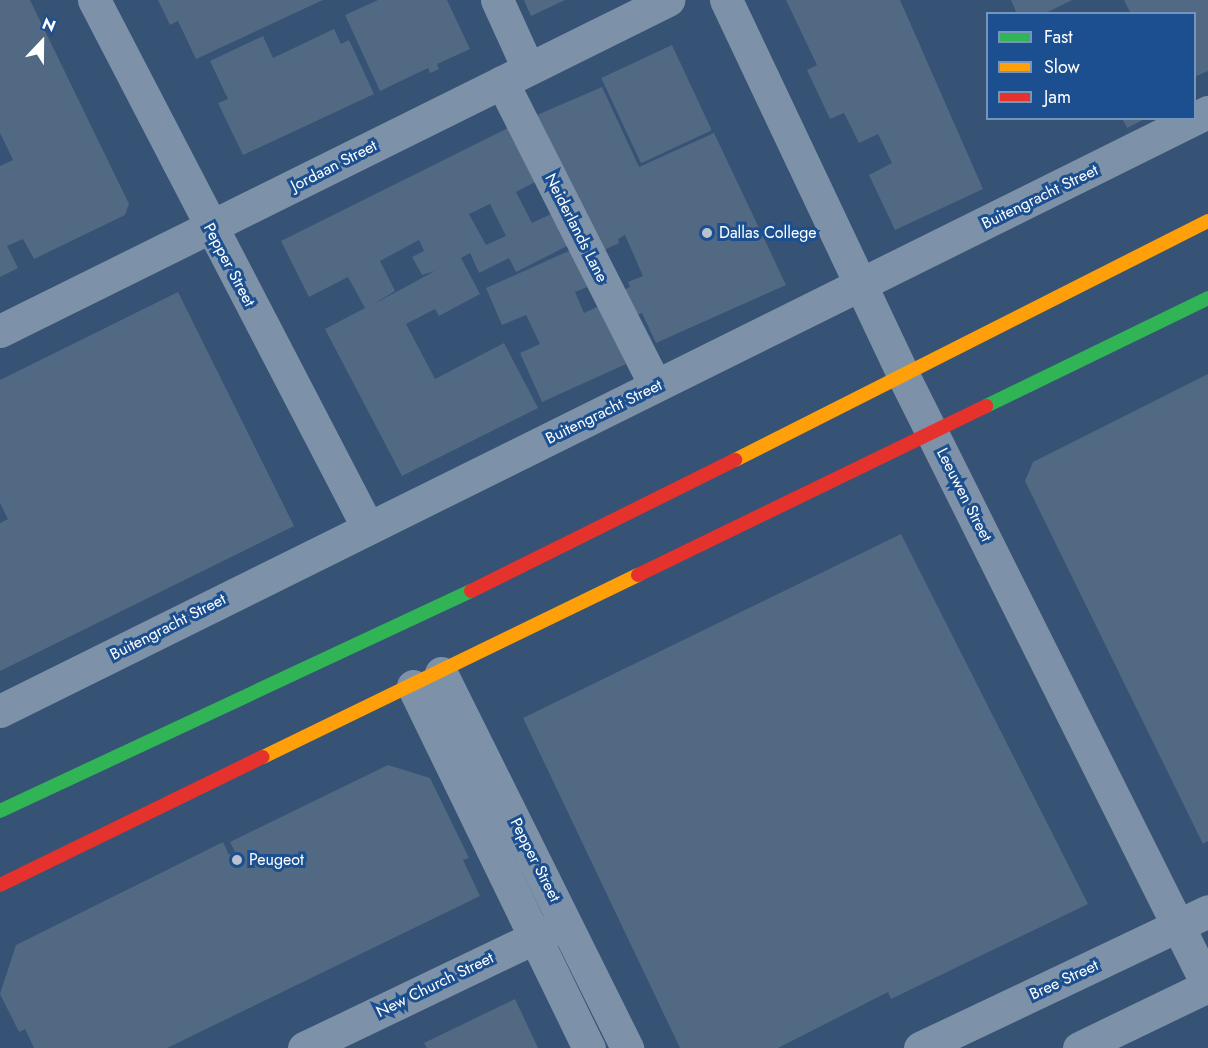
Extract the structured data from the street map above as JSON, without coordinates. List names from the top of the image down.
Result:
{
  "streets": {
    "street": [
      "Jordaan Street",
      "Buitengracht Street",
      "Neiderlands Lane",
      "Pepper Street",
      "Leeuwen Street",
      "Bree Street",
      "New Church Street"
    ]
  },
  "crossings": [
    ["Jordaan Street", "Neiderlands Lane"],
    ["Jordaan Street", "Pepper Street"],
    ["Buitengracht Street", "Pepper Street"],
    ["Buitengracht Street", "Leeuwen Street"],
    ["Pepper Street", "New Church Street"],
    ["Leeuwen Street", "Bree Street"]
  ],
  "places": ["Dallas College", "Peugeot"],
  "legend": ["Fast", "Slow", "Jam"],
  "north": "top"
}
